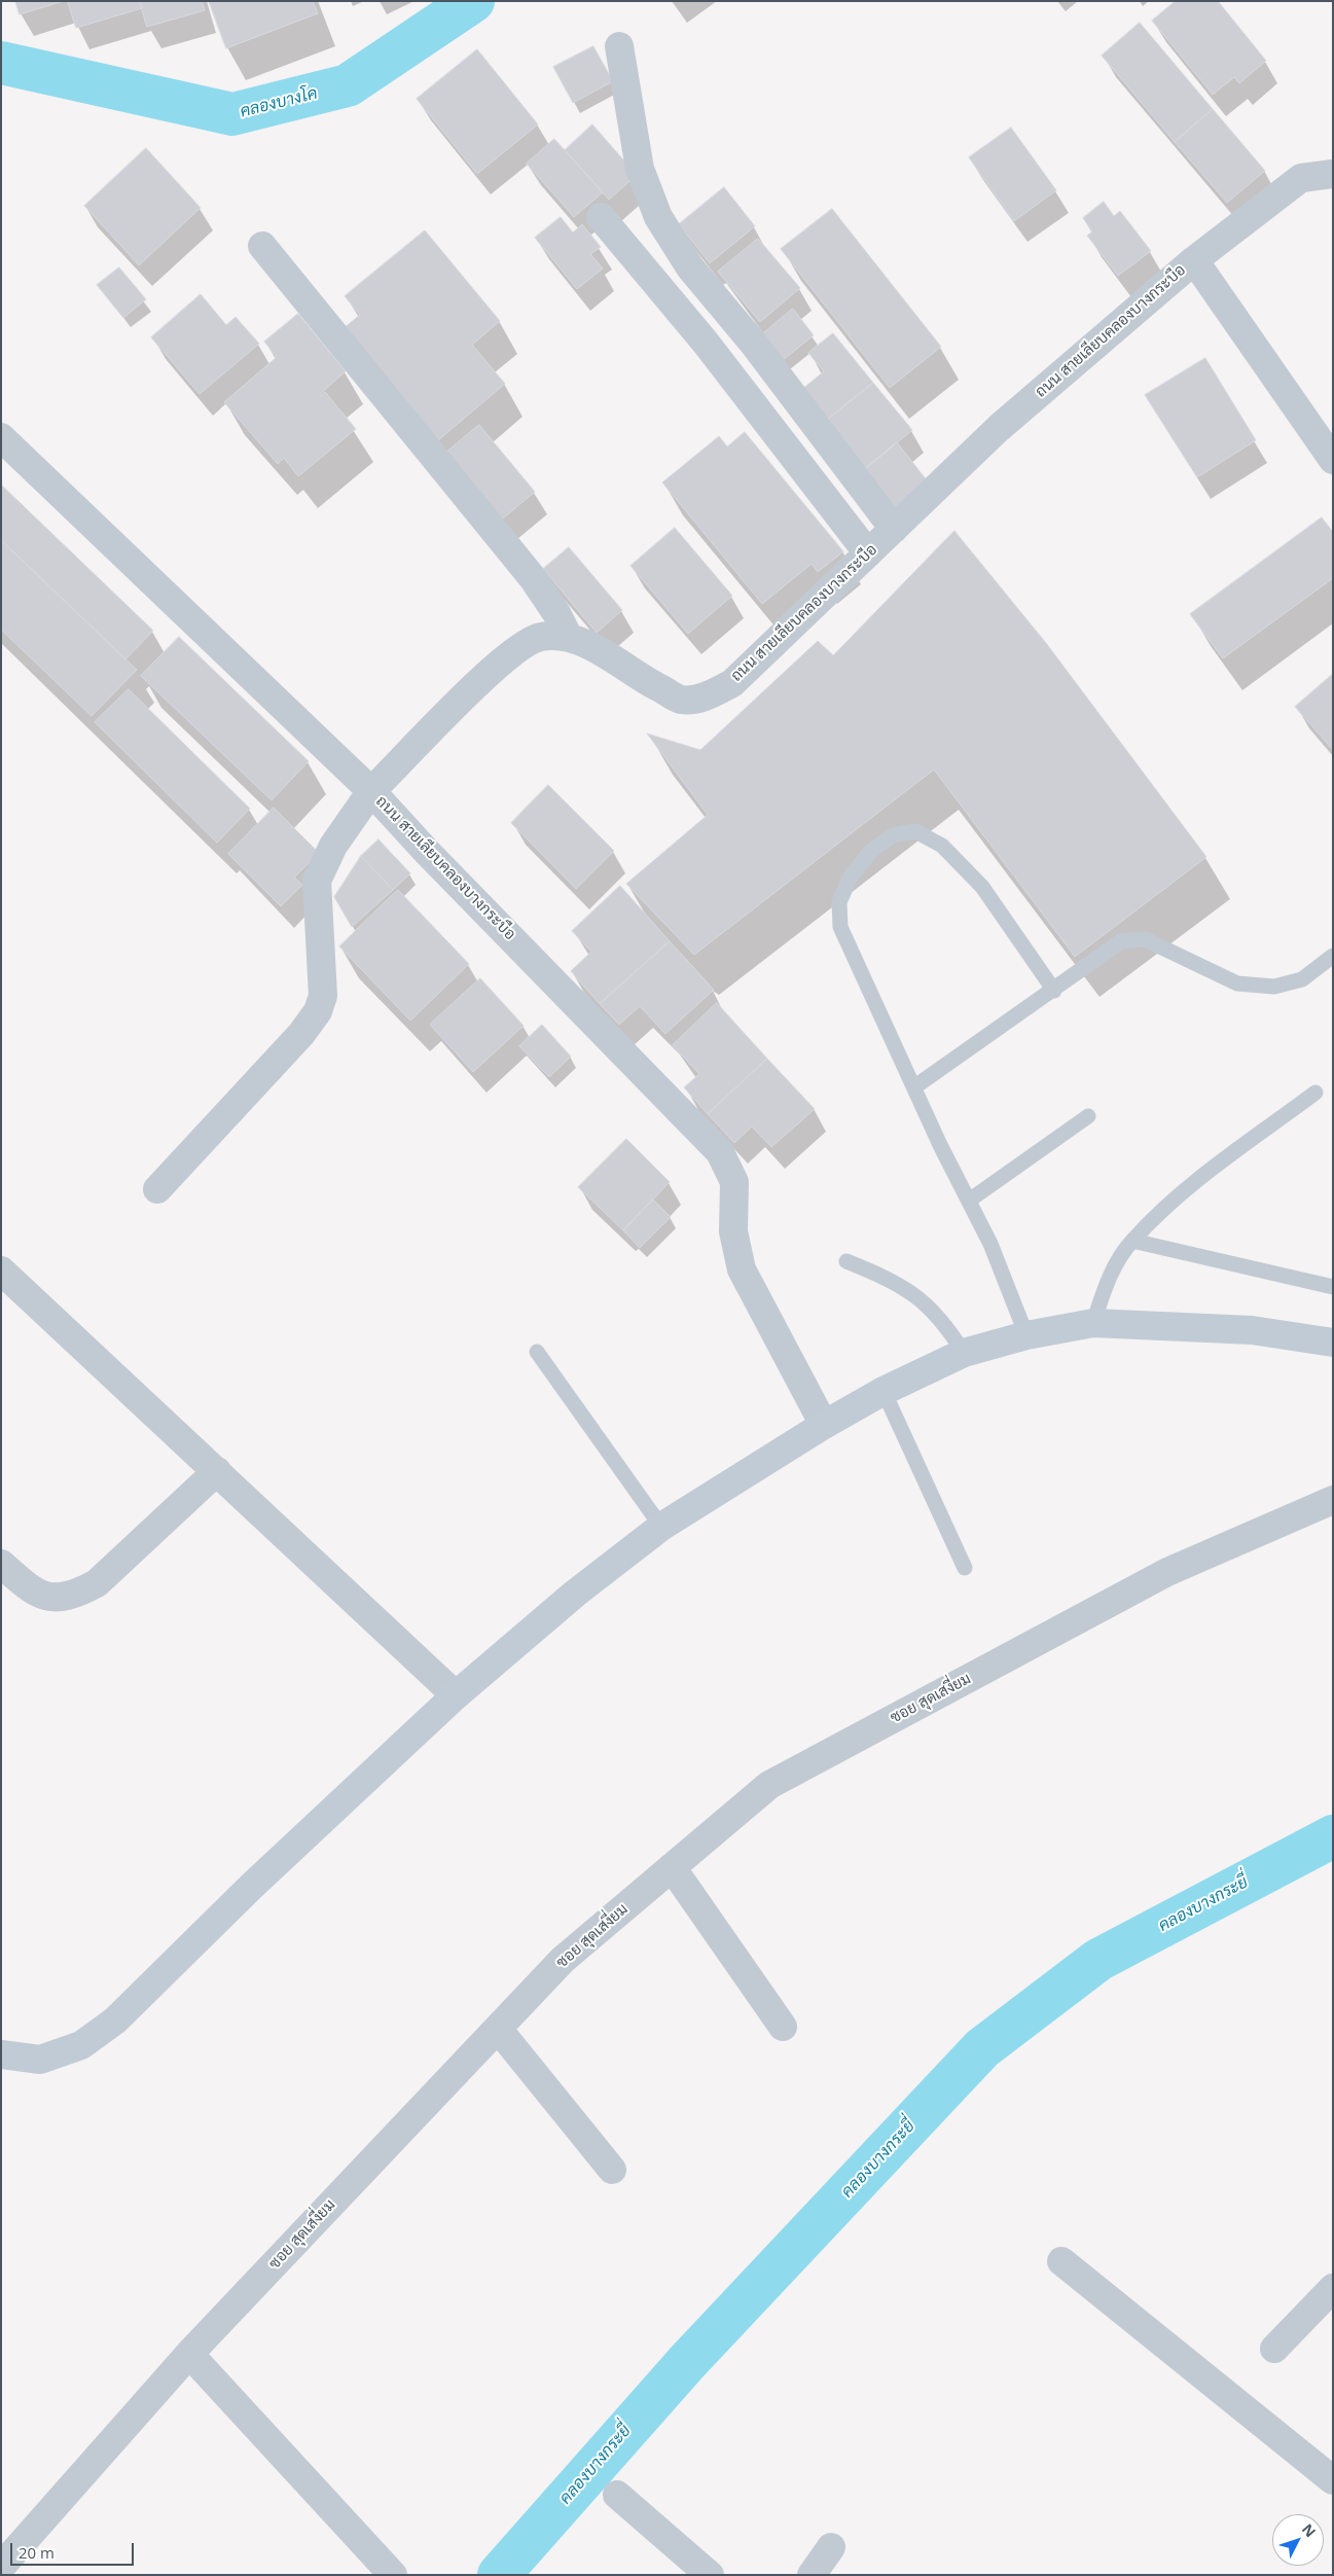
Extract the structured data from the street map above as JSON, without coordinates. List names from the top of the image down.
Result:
{
  "streets": {
    "street": ["ถนน สายเลียบคลองบางกระบือ", "ซอย สุดเสงี่ยม"]
  },
  "water": ["คลองบางโค", "คลองบางกระยี่"],
  "scale_bar": "20 m",
  "north": "top right"
}
